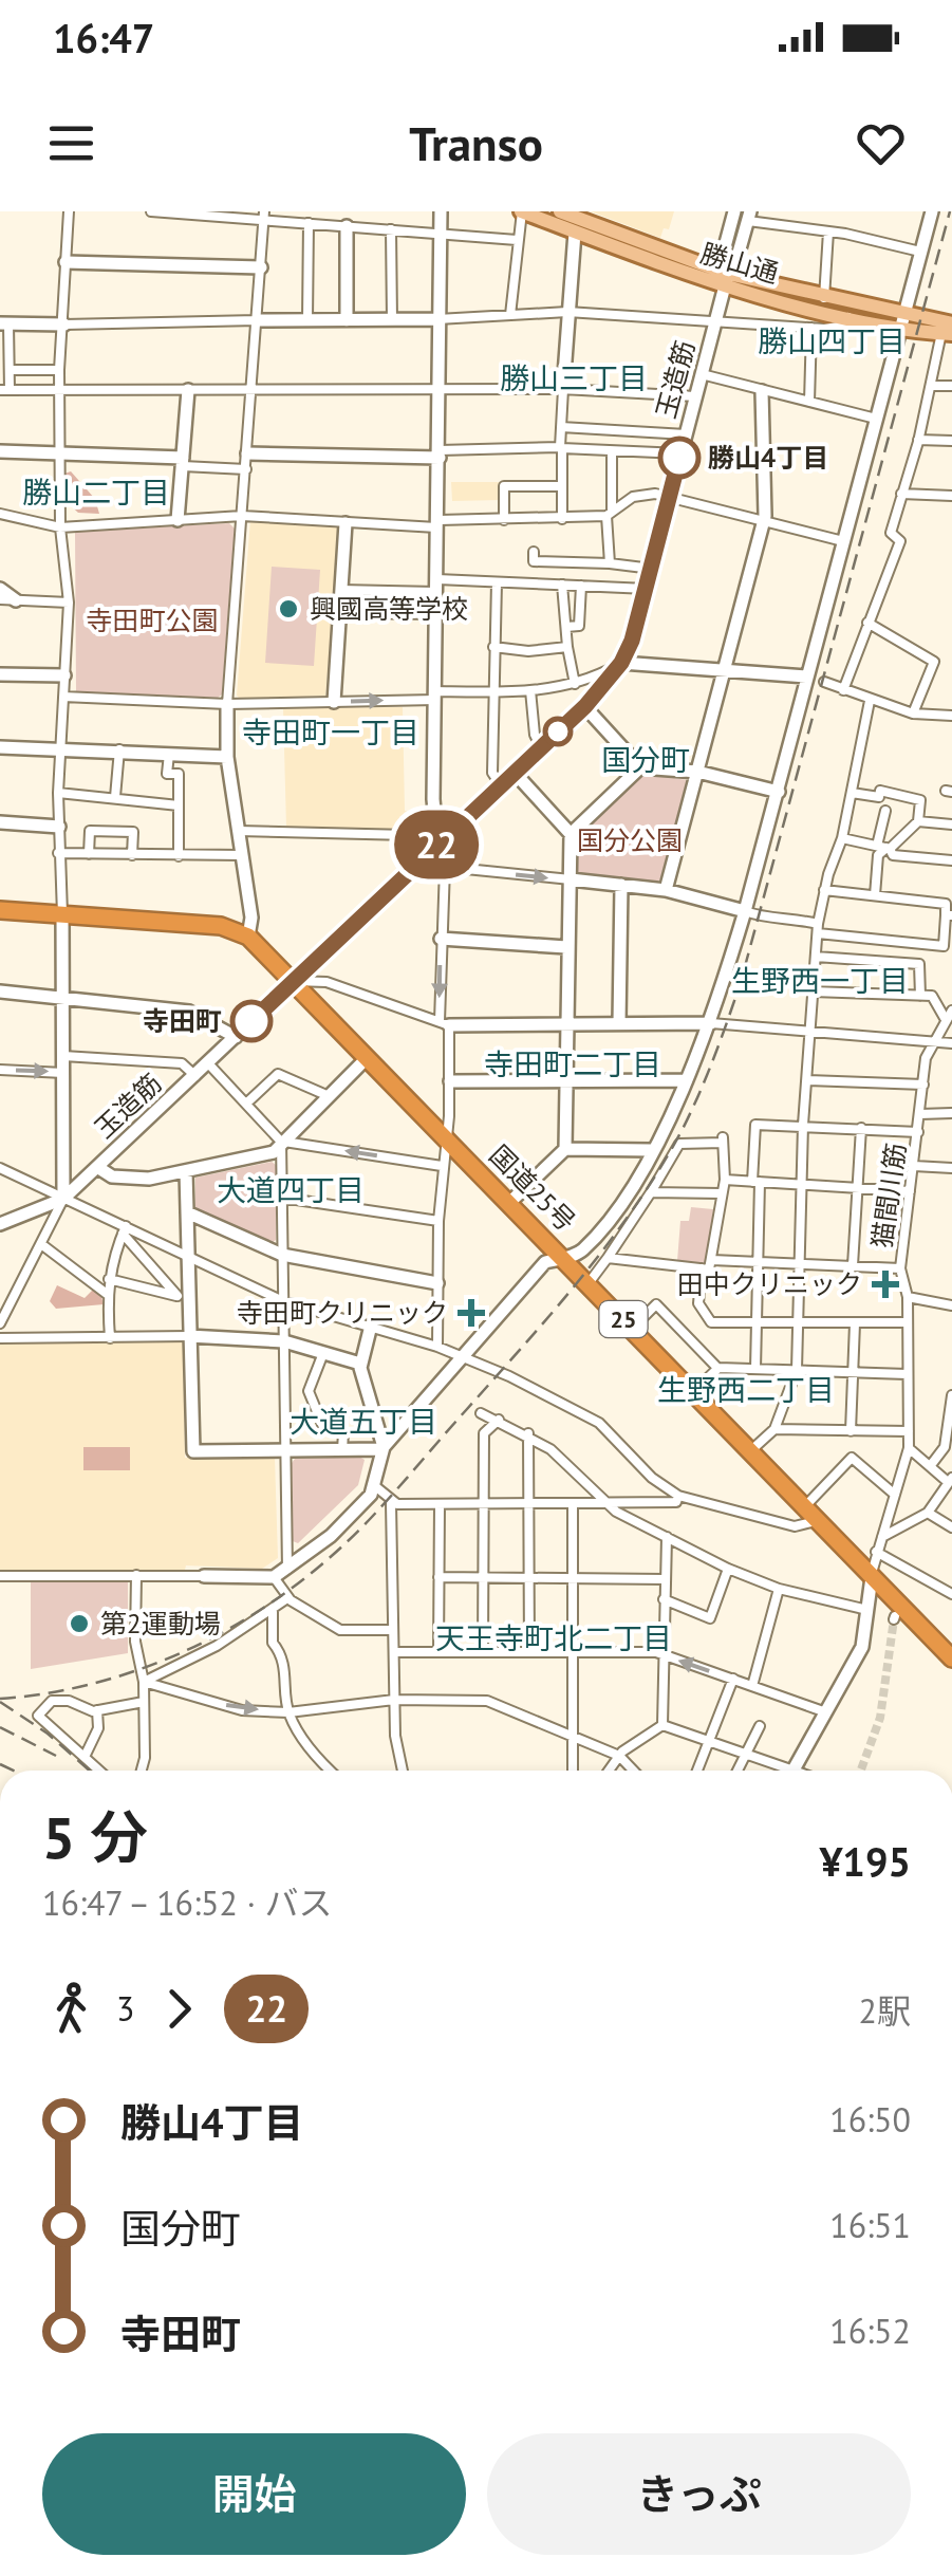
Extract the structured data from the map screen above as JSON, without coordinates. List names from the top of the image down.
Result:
{
  "streets": {
    "highway": ["国道25号", "25"],
    "main road": ["勝山通"],
    "street": ["玉造筋", "猫間川筋"]
  },
  "crossings": [
    ["勝山通", "玉造筋"],
    ["玉造筋", "国道25号"],
    ["国道25号", "猫間川筋"]
  ],
  "districts": [
    "勝山四丁目",
    "勝山三丁目",
    "勝山二丁目",
    "寺田町一丁目",
    "国分町",
    "生野西一丁目",
    "寺田町二丁目",
    "大道四丁目",
    "生野西二丁目",
    "大道五丁目",
    "天王寺町北二丁目"
  ],
  "parks": ["寺田町公園", "国分公園"],
  "places": {
    "other": [
      "勝山4丁目",
      "興國高等学校",
      "寺田町",
      "第2運動場"
    ],
    "health": ["田中クリニック", "寺田町クリニック"]
  },
  "lines": ["bus line 22"],
  "page": {
    "status": "16:47",
    "header": "Transo",
    "on_map": "22",
    "heading": ["5 分", "16:47 – 16:52 · バス", "¥195"],
    "legs": ["3", "22", "2駅"],
    "list": [
      {
        "name": "勝山4丁目",
        "value": "16:50"
      },
      {
        "name": "国分町",
        "value": "16:51"
      },
      {
        "name": "寺田町",
        "value": "16:52"
      }
    ],
    "buttons": ["開始", "きっぷ"]
  }
}
